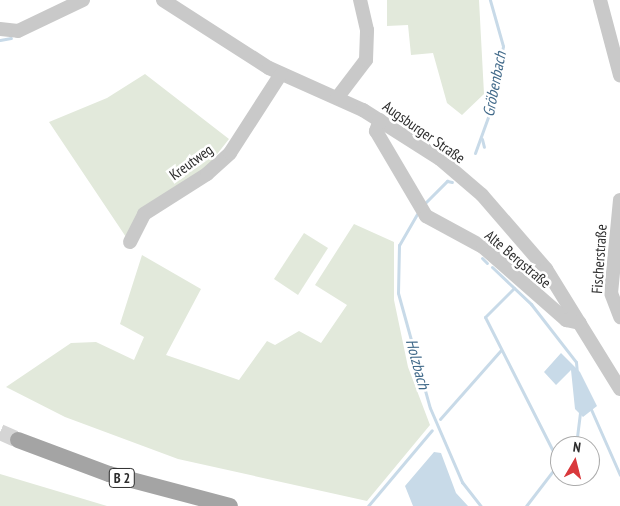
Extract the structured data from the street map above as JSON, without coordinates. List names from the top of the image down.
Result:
{
  "streets": {
    "main road": ["B 2"],
    "street": [
      "Augsburger Straße",
      "Kreutweg",
      "Alte Bergstraße",
      "Fischerstraße"
    ]
  },
  "crossings": [
    ["Augsburger Straße", "Kreutweg"],
    ["Augsburger Straße", "Alte Bergstraße"]
  ],
  "water": ["Gröbenbach", "Holzbach"],
  "north": "top"
}
